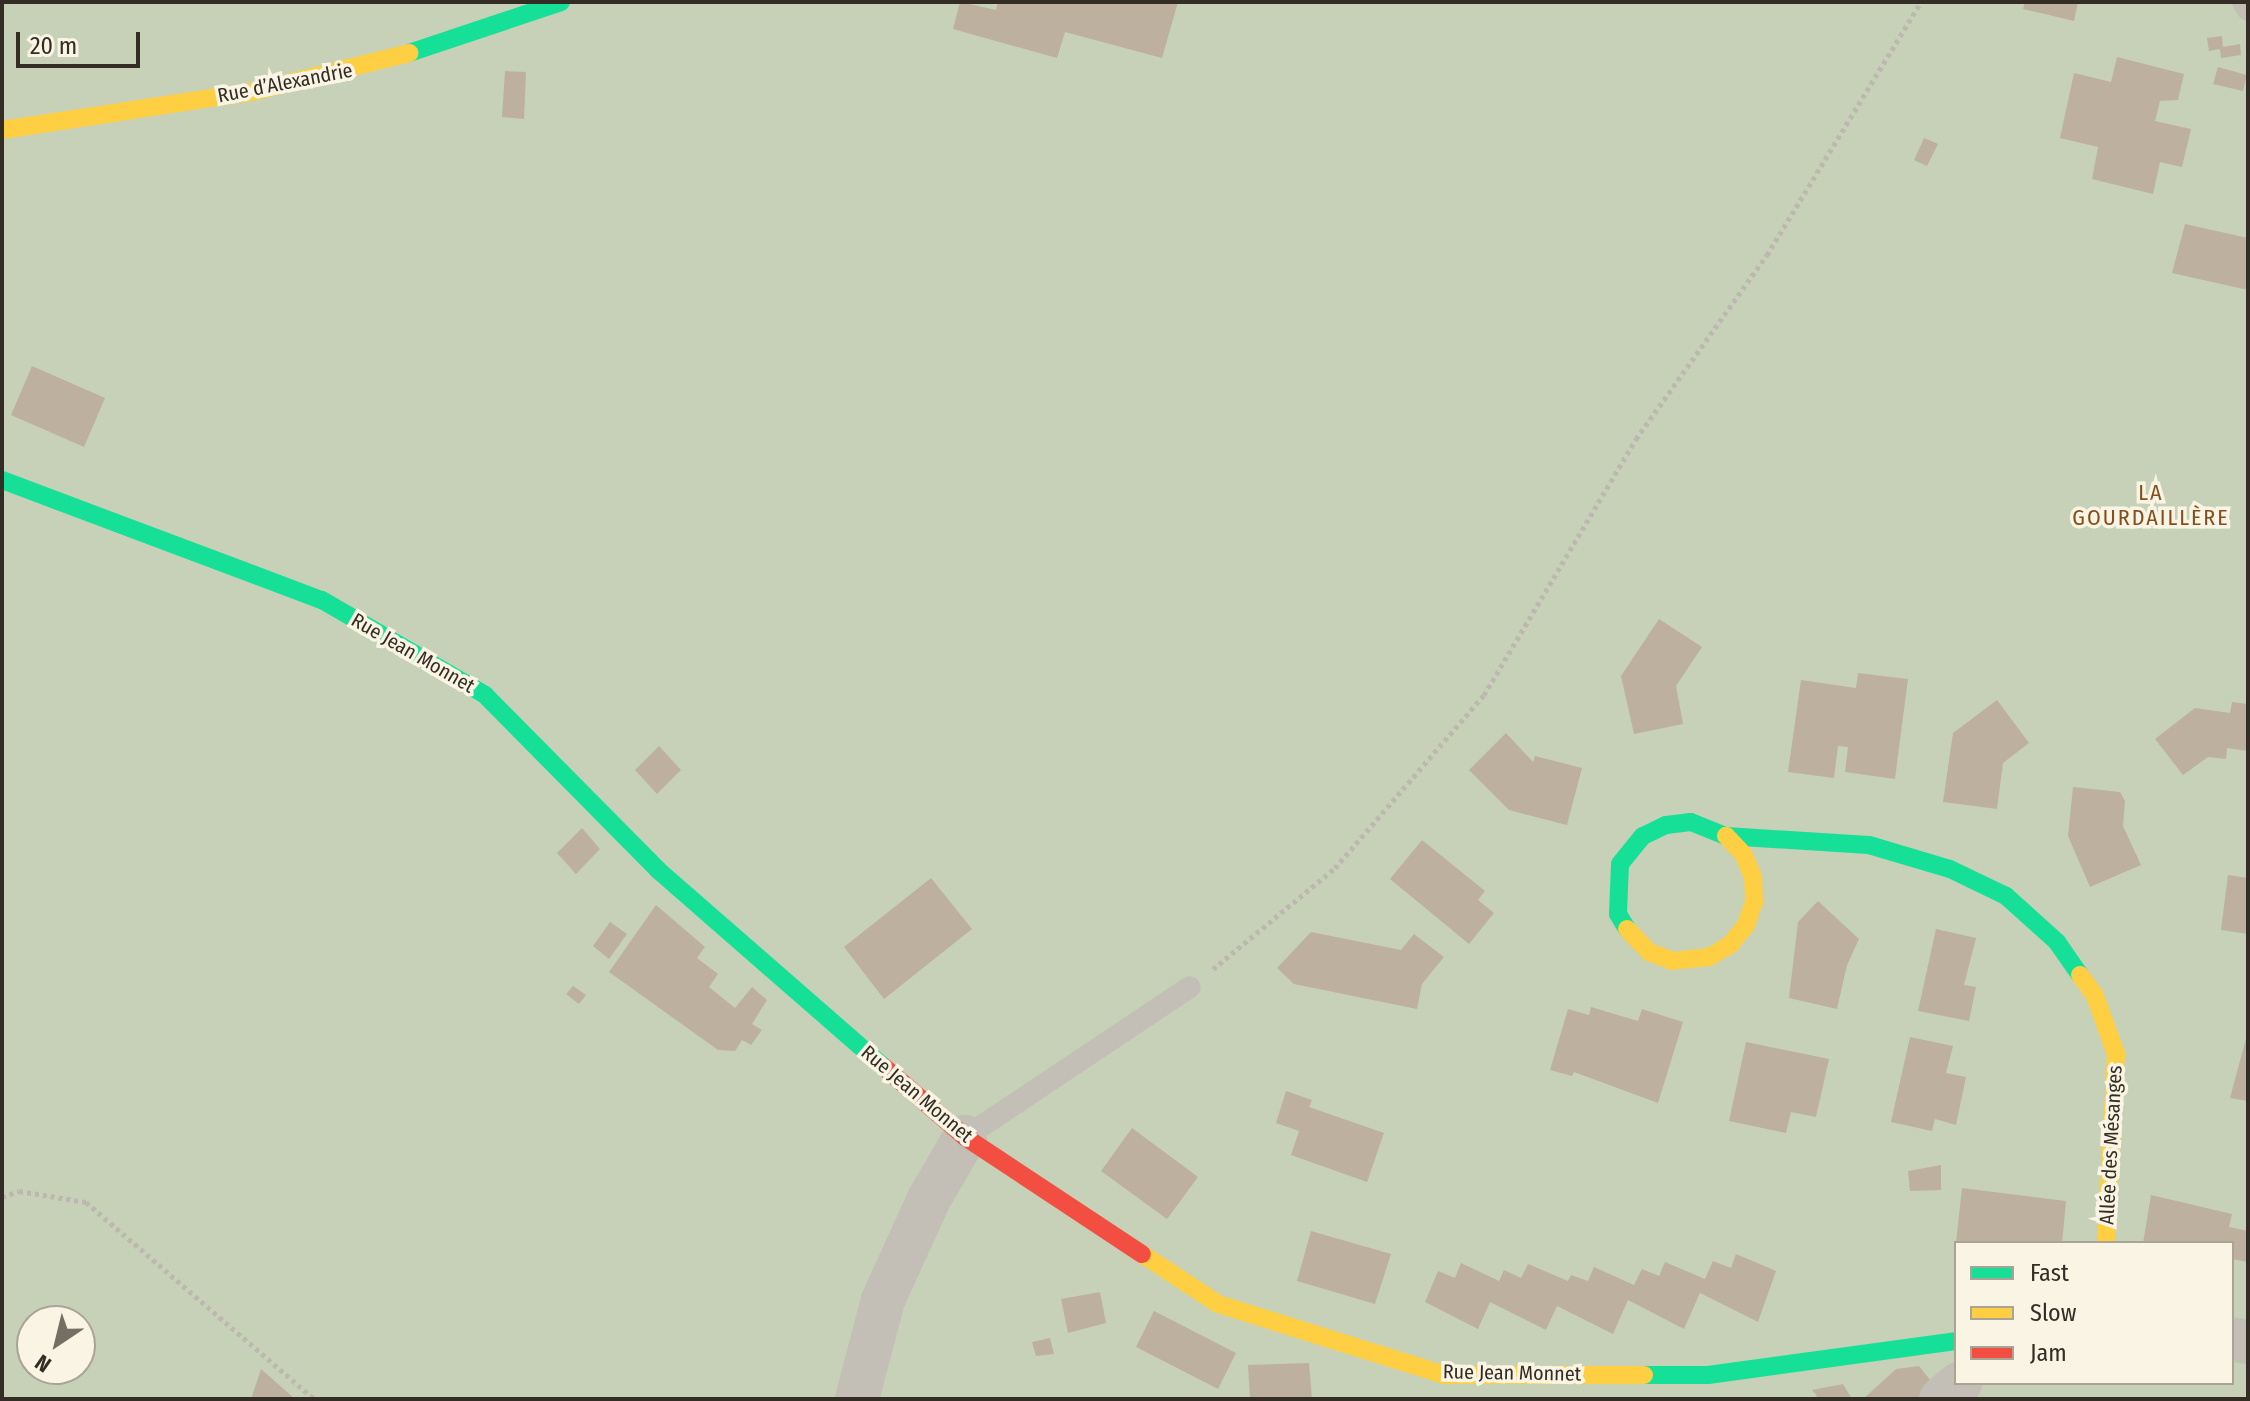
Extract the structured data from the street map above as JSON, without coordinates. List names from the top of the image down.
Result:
{
  "streets": {
    "street": ["Rue d’Alexandrie", "Rue Jean Monnet", "Allée des Mésanges"]
  },
  "districts": ["LA GOURDAILLÈRE"],
  "legend": ["Fast", "Slow", "Jam"],
  "scale_bar": "20 m",
  "north": "bottom left"
}
